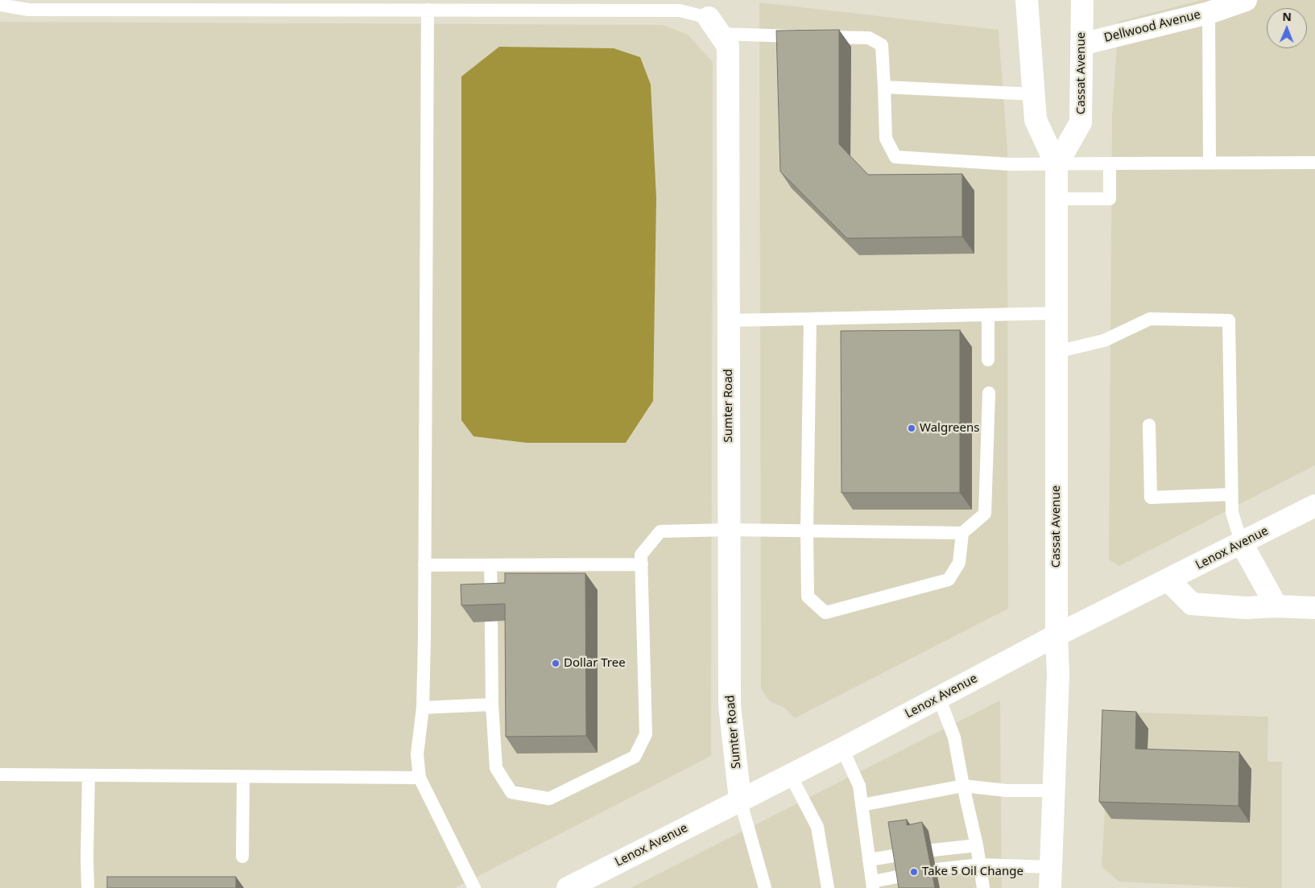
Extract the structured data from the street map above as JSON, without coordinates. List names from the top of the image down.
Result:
{
  "streets": {
    "main road": [
      "Dellwood Avenue",
      "Cassat Avenue",
      "Sumter Road",
      "Lenox Avenue"
    ]
  },
  "crossings": [
    ["Dellwood Avenue", "Cassat Avenue"],
    ["Cassat Avenue", "Lenox Avenue"],
    ["Sumter Road", "Lenox Avenue"]
  ],
  "places": ["Walgreens", "Dollar Tree", "Take 5 Oil Change"],
  "north": "top"
}
